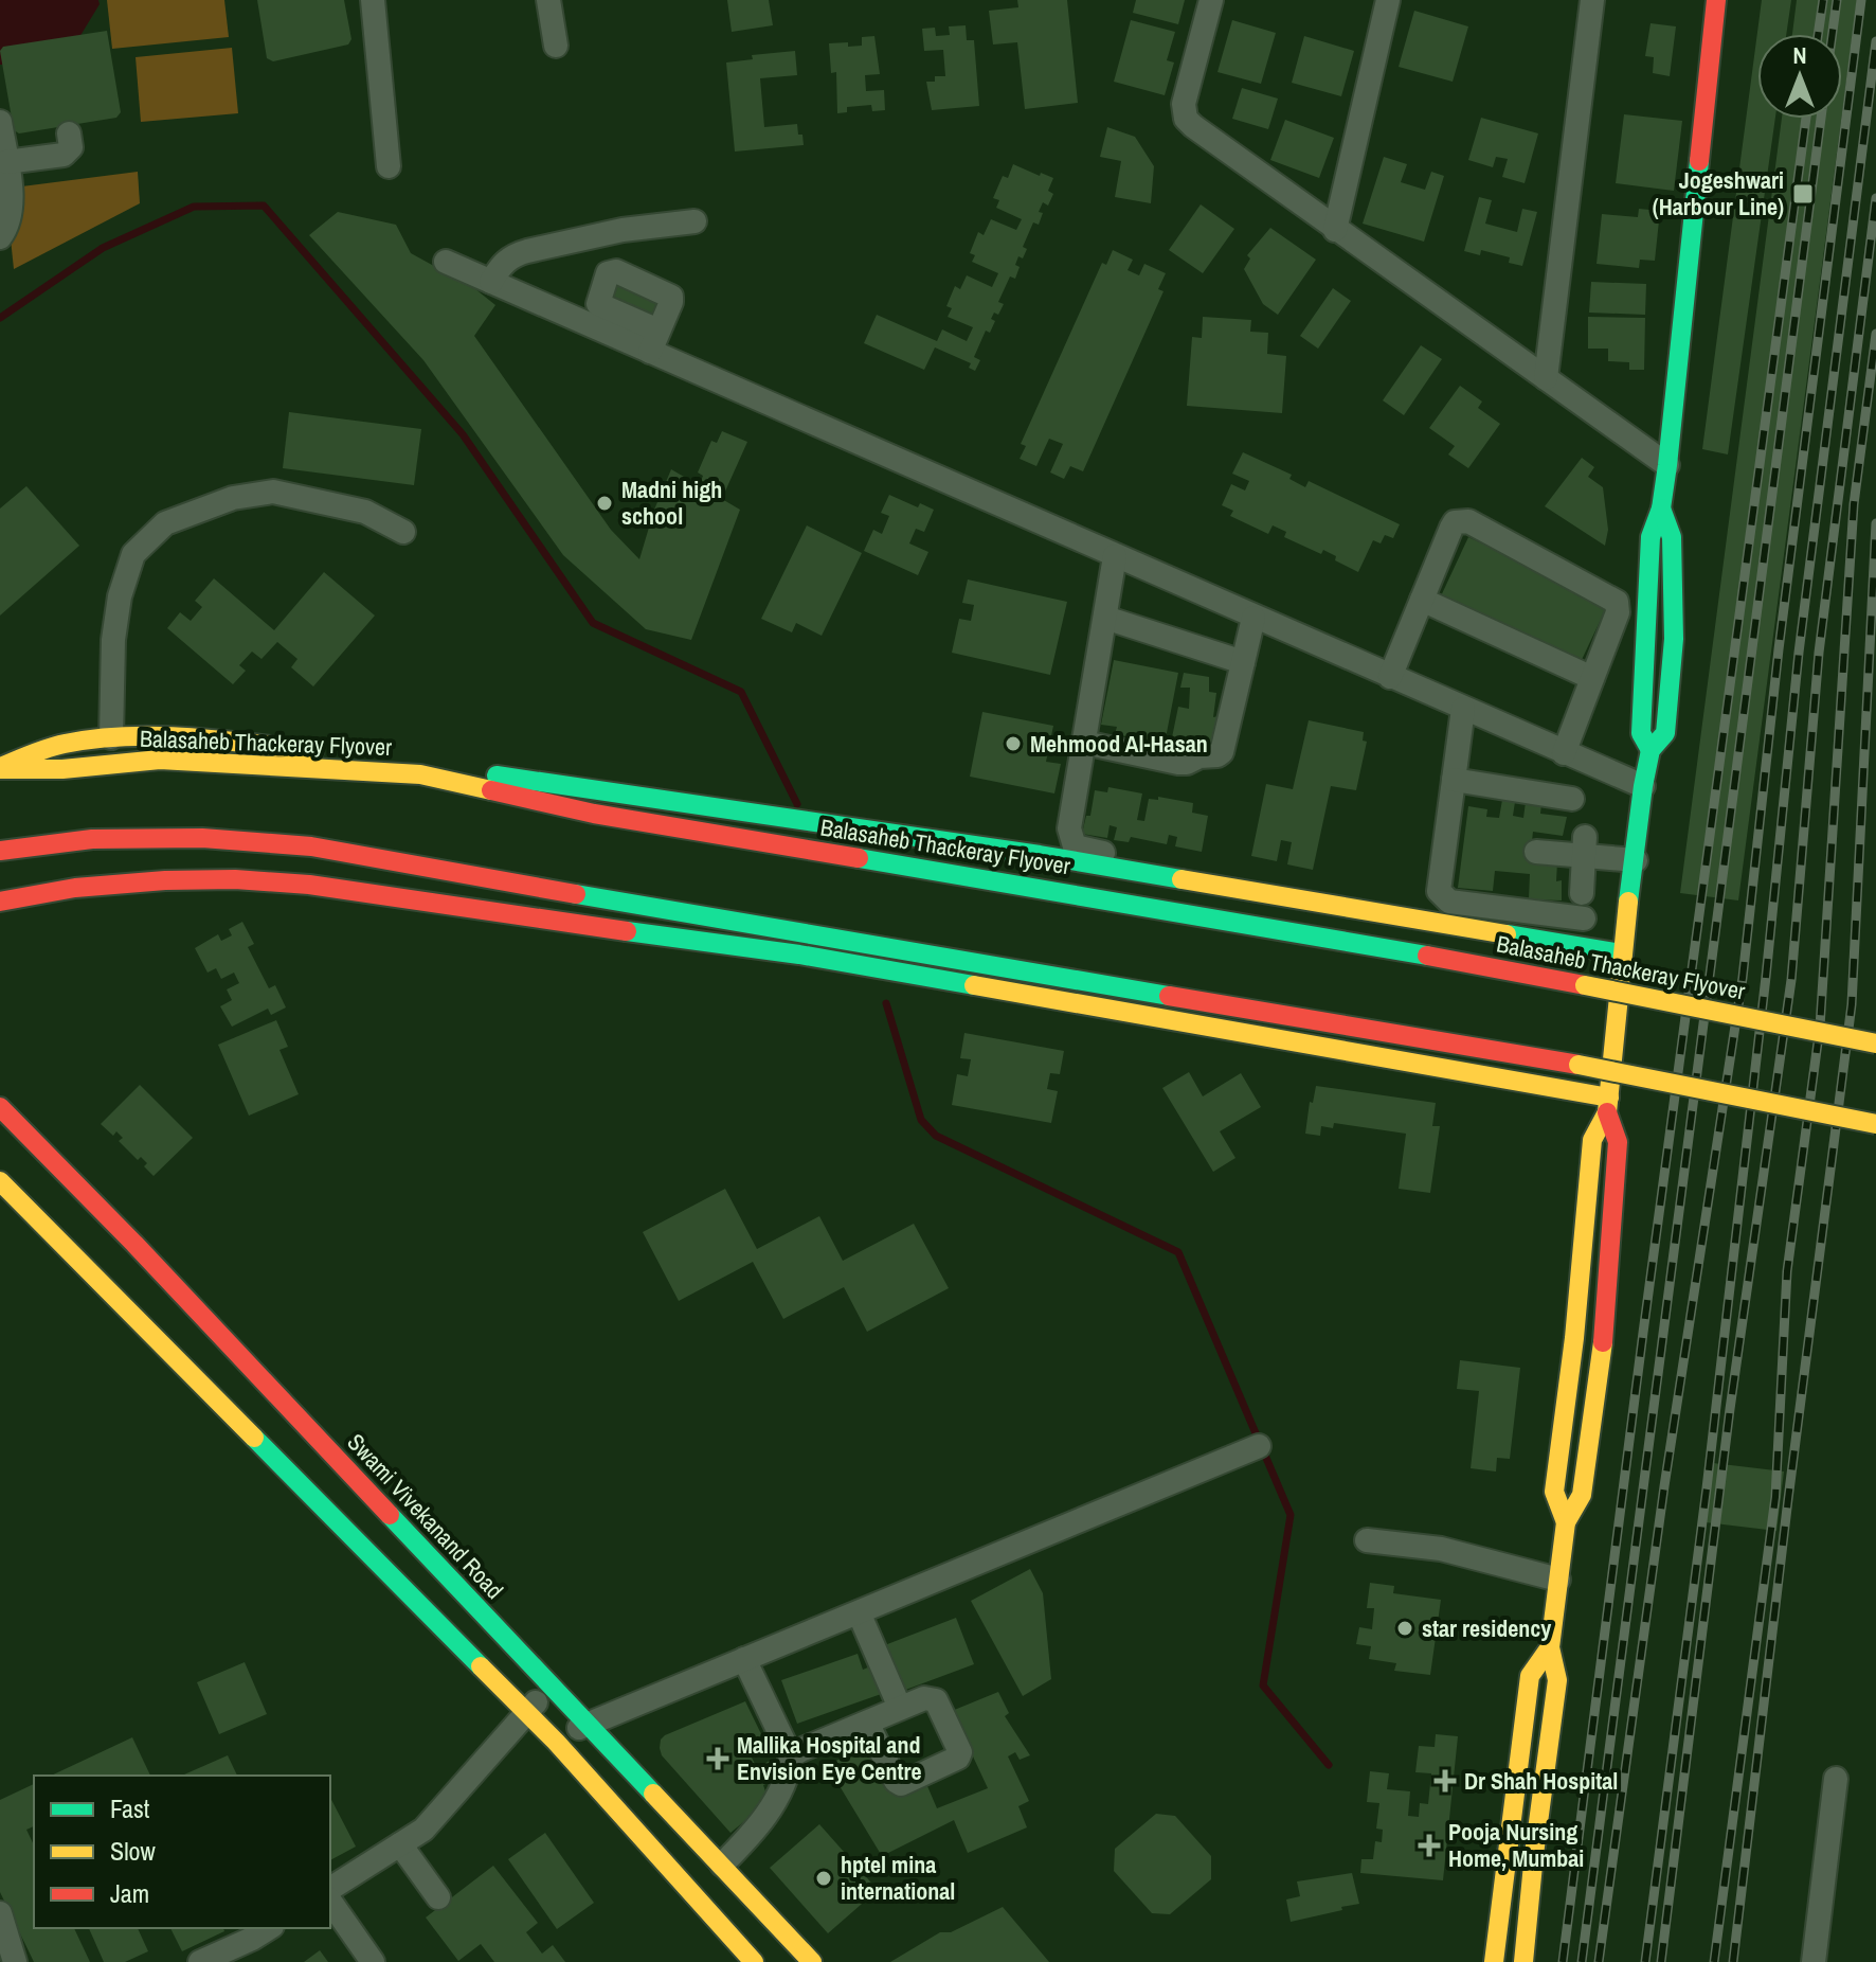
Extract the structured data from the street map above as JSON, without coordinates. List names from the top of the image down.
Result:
{
  "streets": {
    "street": ["Balasaheb Thackeray Flyover", "Swami Vivekanand Road"]
  },
  "places": {
    "transit": ["Jogeshwari (Harbour Line)"],
    "other": [
      "Madni high school",
      "Mehmood Al-Hasan",
      "star residency",
      "hptel mina international"
    ],
    "health": ["Mallika Hospital and Envision Eye Centre", "Dr Shah Hospital", "Pooja Nursing Home, Mumbai"]
  },
  "legend": ["Fast", "Slow", "Jam"],
  "north": "top"
}
